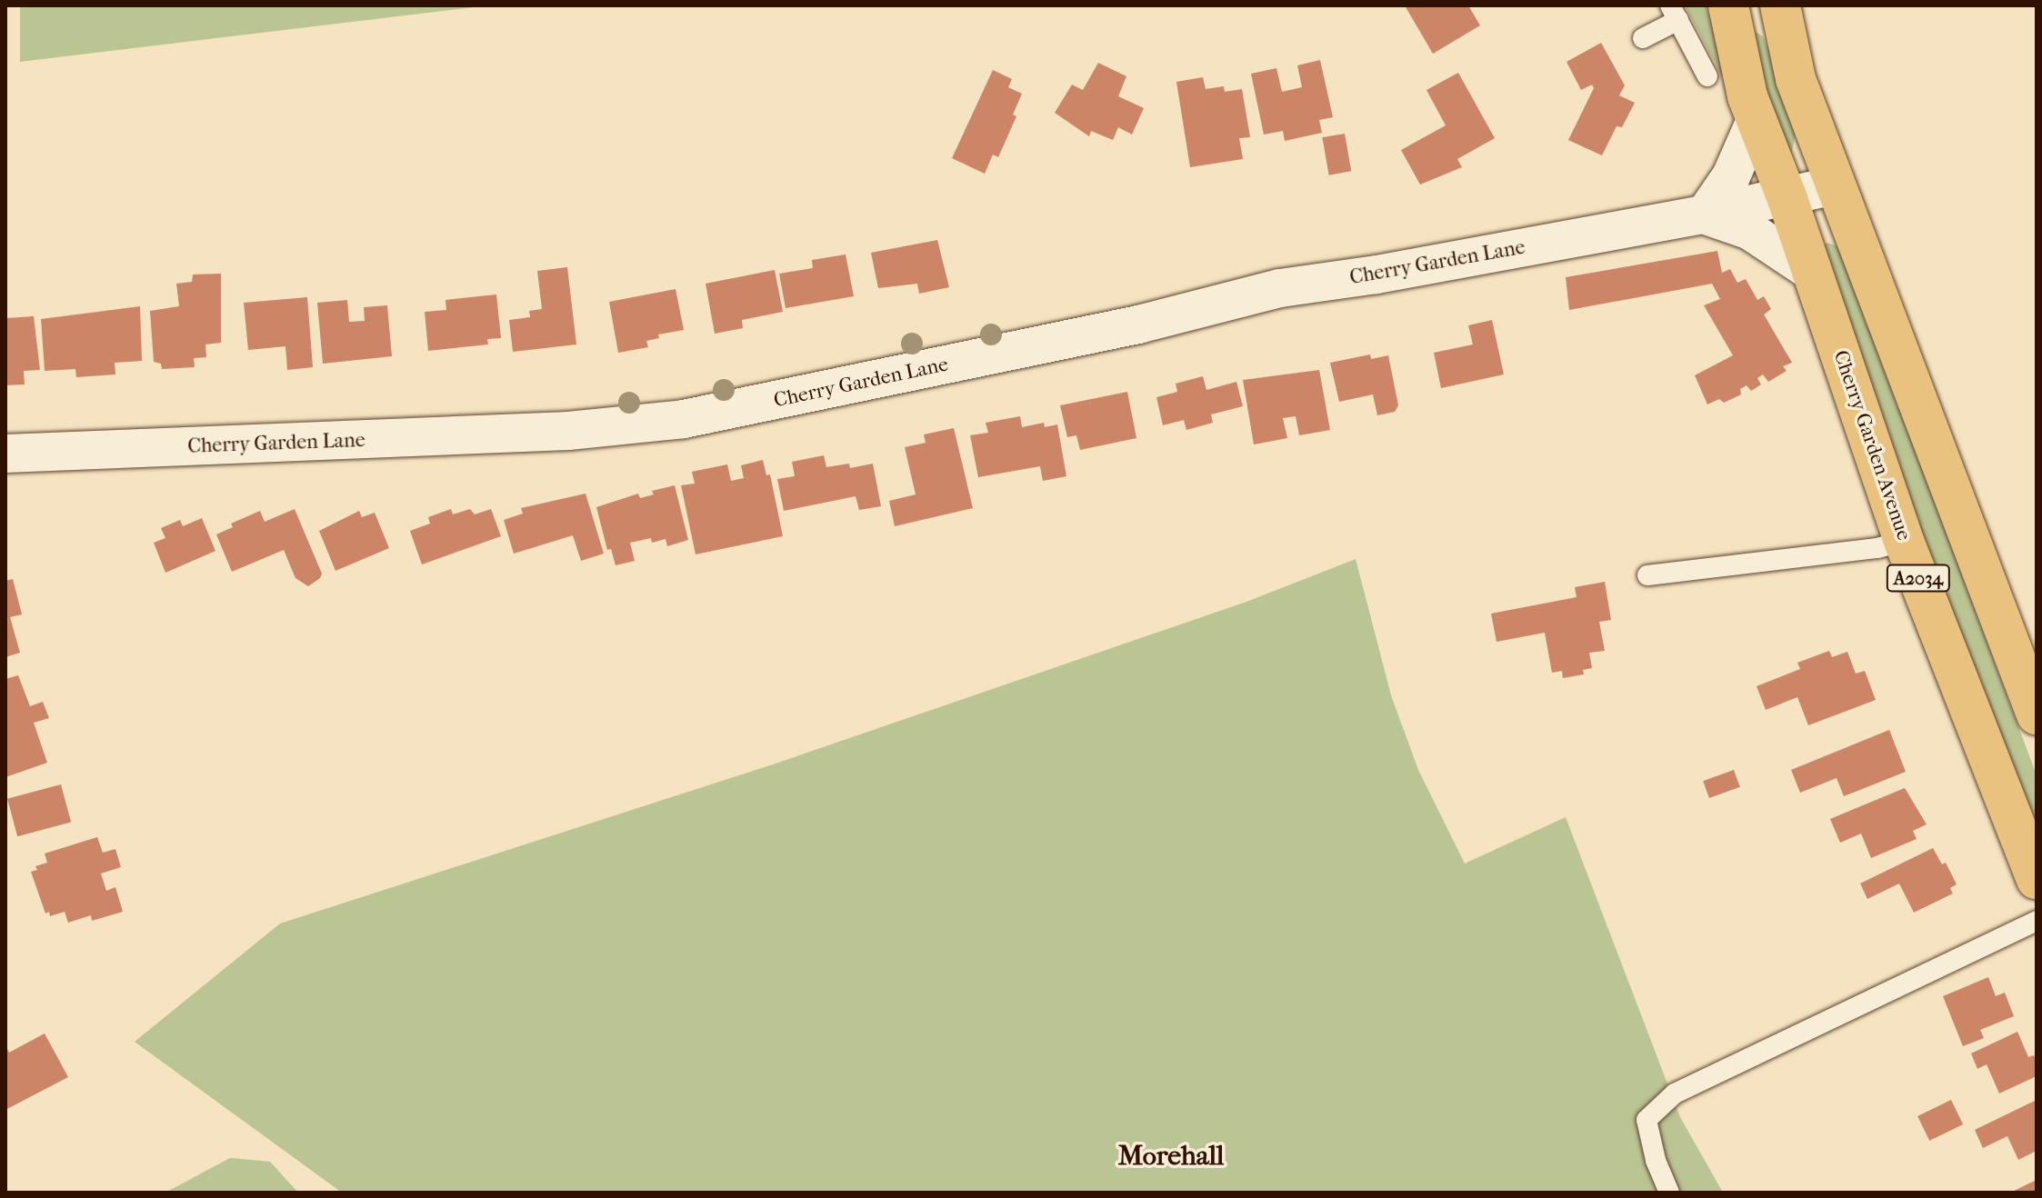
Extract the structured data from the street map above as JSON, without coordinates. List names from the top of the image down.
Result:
{
  "streets": {
    "main road": ["Cherry Garden Avenue", "A2034"],
    "street": ["Cherry Garden Lane"]
  },
  "crossings": [
    ["Cherry Garden Lane", "Cherry Garden Avenue"],
    ["Cherry Garden Lane", "A2034"]
  ],
  "districts": ["Morehall"]
}
